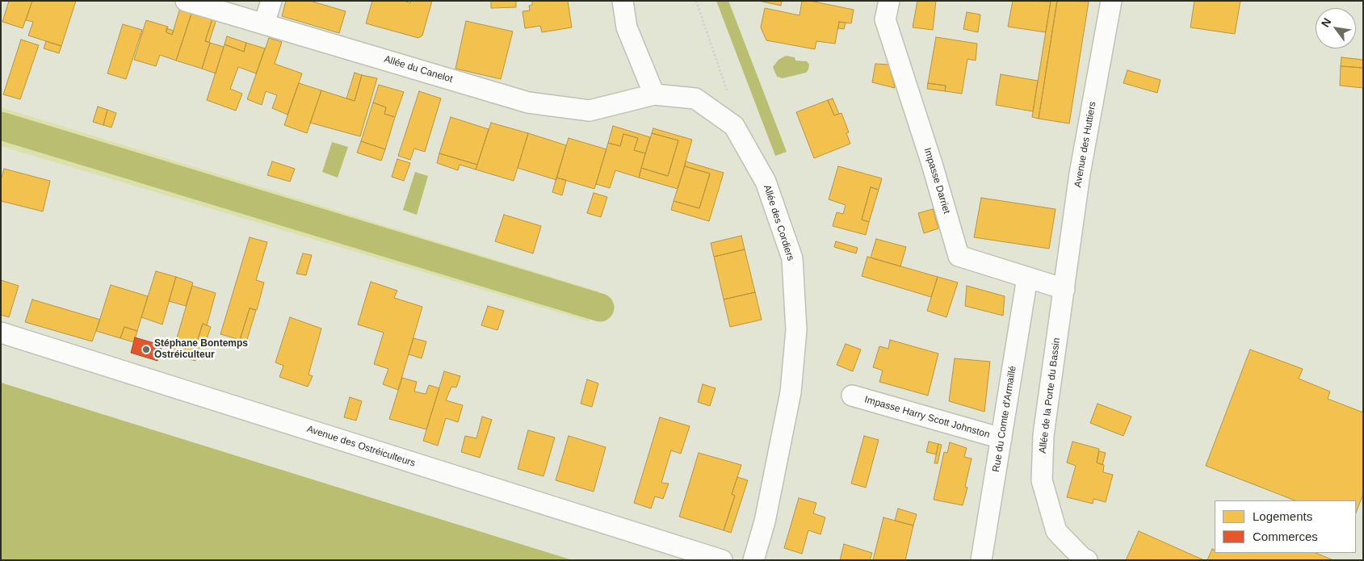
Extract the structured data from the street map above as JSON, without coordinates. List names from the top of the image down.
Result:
{
  "streets": {
    "street": [
      "Allée du Canelot",
      "Avenue des Huttiers",
      "Impasse Darriet",
      "Allée des Cordiers",
      "Allée de la Porte du Bassin",
      "Impasse Harry Scott Johnston",
      "Rue du Comte d'Armaillé",
      "Avenue des Ostréiculteurs"
    ]
  },
  "crossings": [
    ["Allée du Canelot", "Allée des Cordiers"],
    ["Avenue des Huttiers", "Impasse Darriet"],
    ["Avenue des Huttiers", "Allée de la Porte du Bassin"],
    ["Impasse Darriet", "Allée de la Porte du Bassin"],
    ["Impasse Darriet", "Rue du Comte d'Armaillé"],
    ["Impasse Harry Scott Johnston", "Rue du Comte d'Armaillé"]
  ],
  "places": ["Stéphane Bontemps Ostréiculteur"],
  "legend": ["Logements", "Commerces"],
  "north": "top left"
}
